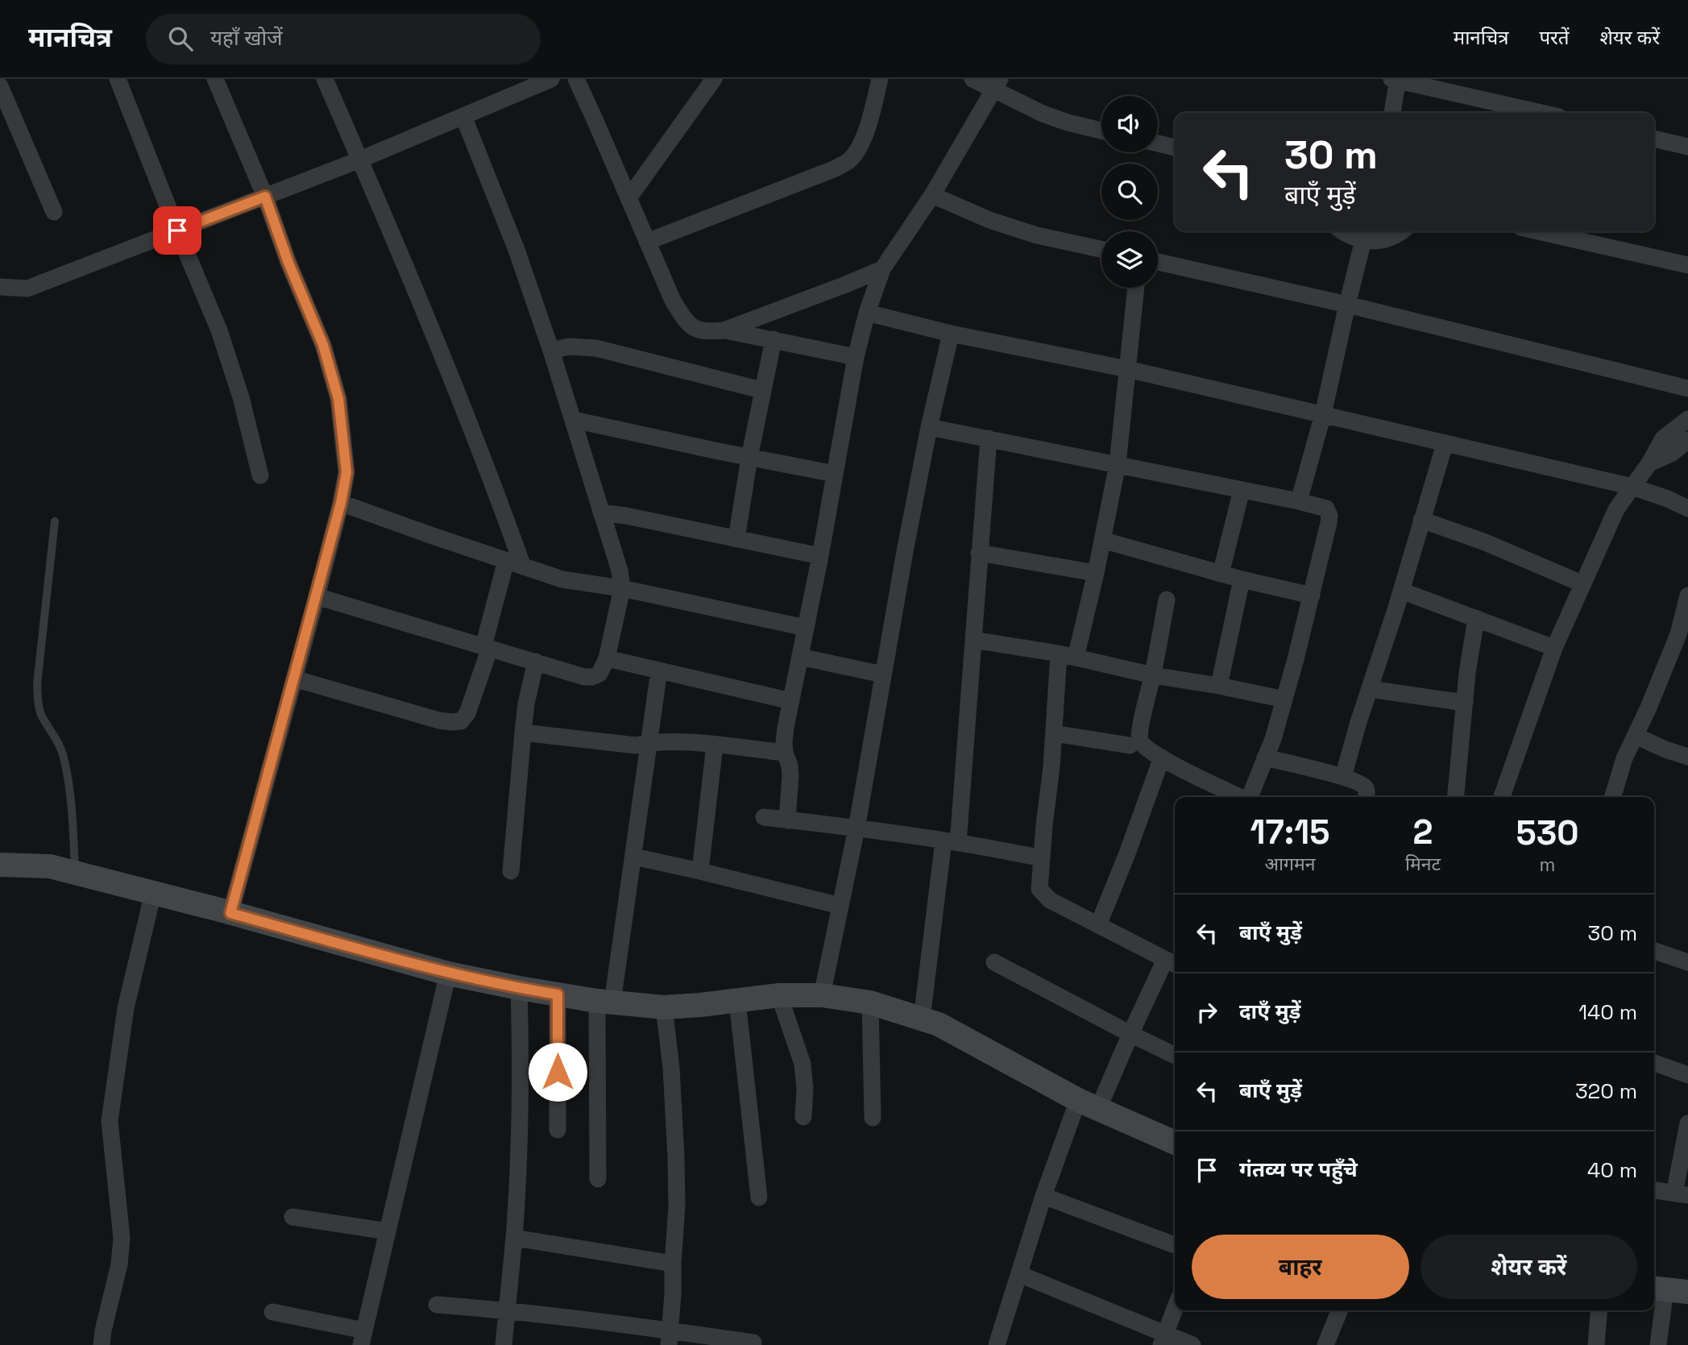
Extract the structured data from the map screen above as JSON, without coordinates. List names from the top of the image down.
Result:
{
  "page": {
    "header": "मानचित्र",
    "search": "यहाँ खोजें",
    "nav": ["मानचित्र", "परतें", "शेयर करें"],
    "turn": ["30 m", "बाएँ मुड़ें"],
    "eta": [
      "17:15",
      "आगमन",
      "2",
      "मिनट",
      "530",
      "m"
    ],
    "list": [
      {
        "name": "बाएँ मुड़ें",
        "value": "30 m"
      },
      {
        "name": "दाएँ मुड़ें",
        "value": "140 m"
      },
      {
        "name": "बाएँ मुड़ें",
        "value": "320 m"
      },
      {
        "name": "गंतव्य पर पहुँचे",
        "value": "40 m"
      }
    ],
    "buttons": ["बाहर", "शेयर करें"]
  }
}
